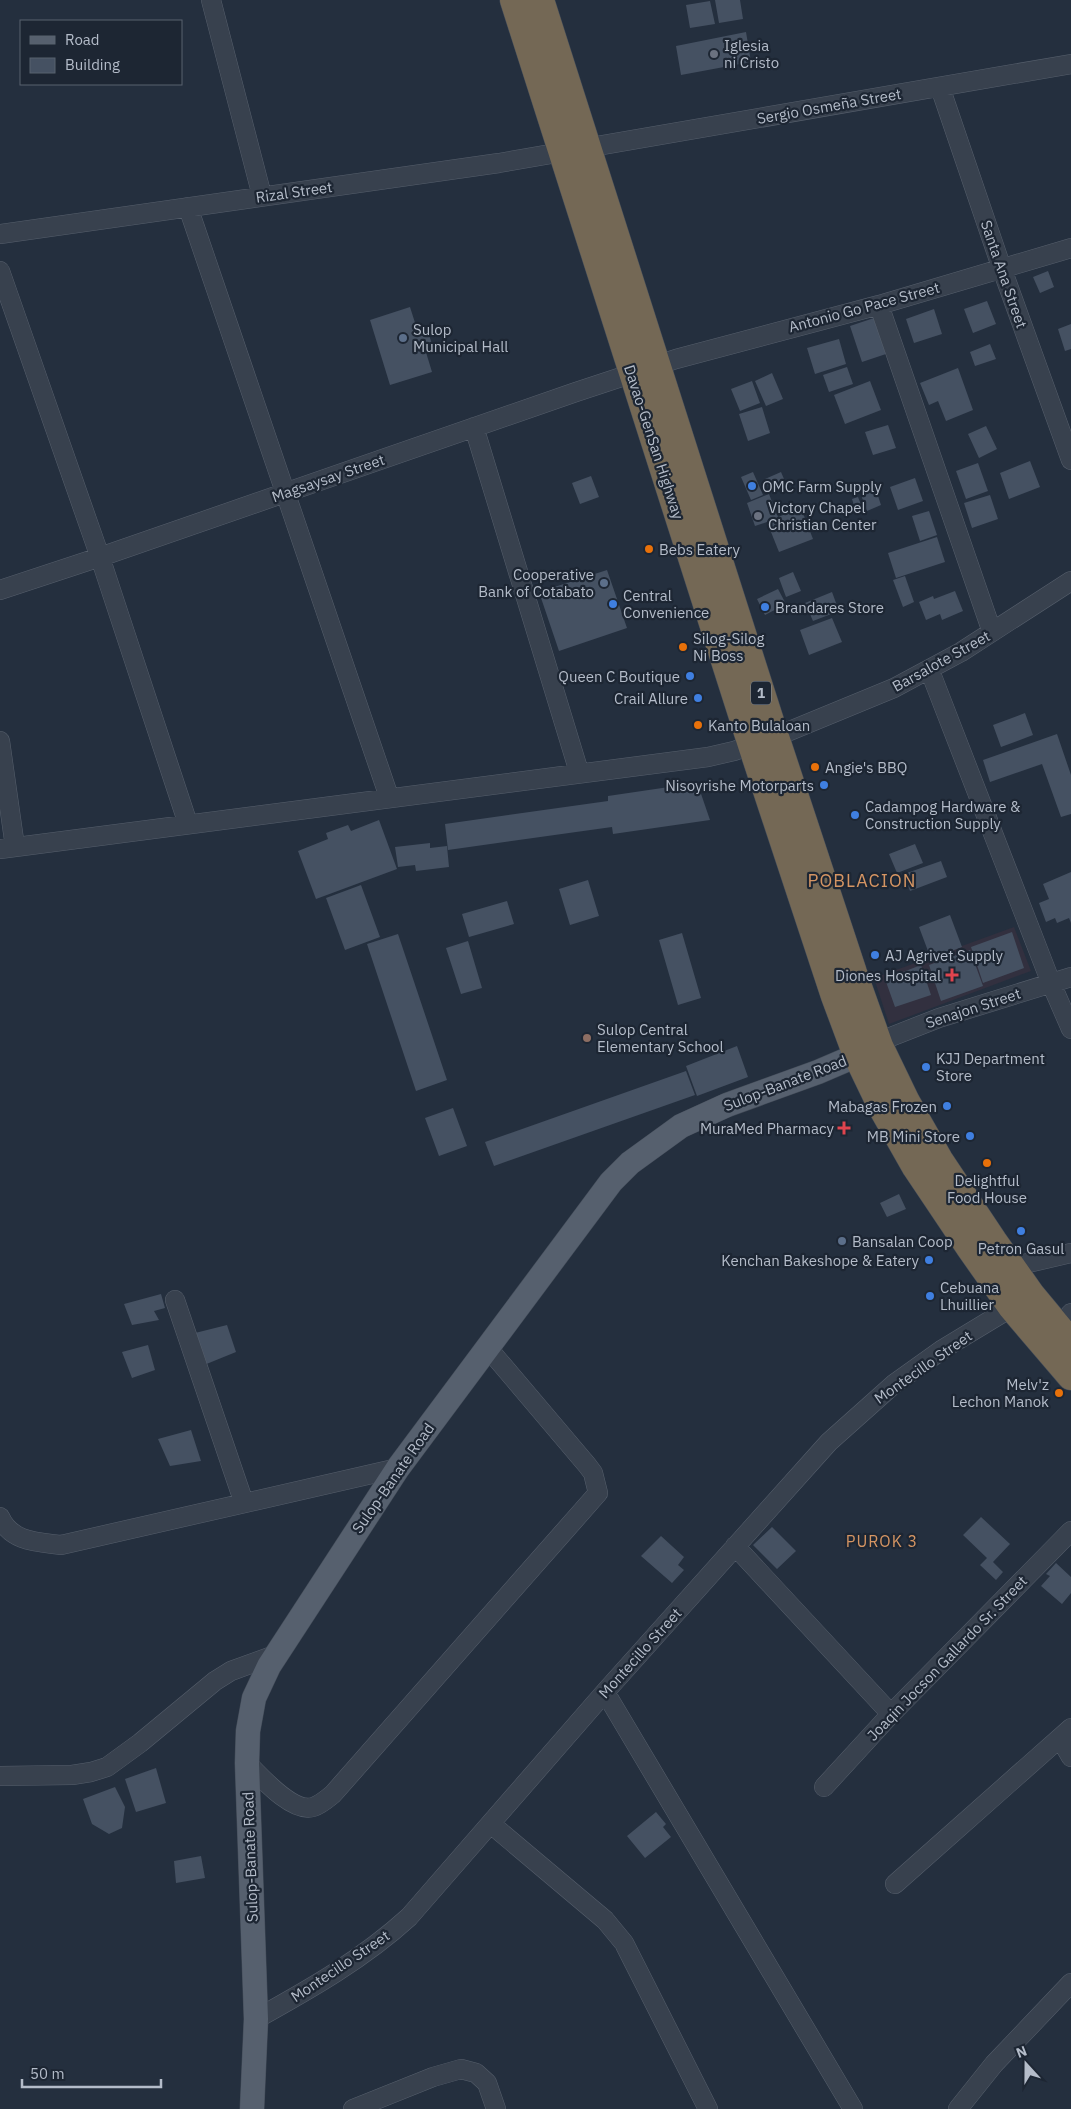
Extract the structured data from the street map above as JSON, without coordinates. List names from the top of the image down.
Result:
{
  "streets": {
    "highway": ["Davao-GenSan Highway", "1"],
    "main road": ["Sulop-Banate Road"],
    "street": [
      "Sergio Osmeña Street",
      "Rizal Street",
      "Santa Ana Street",
      "Antonio Go Pace Street",
      "Magsaysay Street",
      "Barsalote Street",
      "Senajon Street",
      "Montecillo Street",
      "Joaqin Jocson Gallardo Sr. Street"
    ]
  },
  "crossings": [
    ["Sergio Osmeña Street", "Rizal Street"],
    ["Sergio Osmeña Street", "Santa Ana Street"],
    ["Sergio Osmeña Street", "Davao-GenSan Highway"],
    ["Rizal Street", "Davao-GenSan Highway"],
    ["Santa Ana Street", "Antonio Go Pace Street"],
    ["Antonio Go Pace Street", "Davao-GenSan Highway"],
    ["Antonio Go Pace Street", "Magsaysay Street"],
    ["Davao-GenSan Highway", "Magsaysay Street"],
    ["Davao-GenSan Highway", "Barsalote Street"],
    ["Davao-GenSan Highway", "Senajon Street"],
    ["Davao-GenSan Highway", "Sulop-Banate Road"],
    ["Davao-GenSan Highway", "Montecillo Street"],
    ["Senajon Street", "Sulop-Banate Road"],
    ["Sulop-Banate Road", "Montecillo Street"]
  ],
  "districts": ["POBLACION", "PUROK 3"],
  "places": {
    "other": [
      "Iglesia ni Cristo",
      "Sulop Municipal Hall",
      "OMC Farm Supply",
      "Victory Chapel Christian Center",
      "Bebs Eatery",
      "Cooperative Bank of Cotabato",
      "Central Convenience",
      "Brandares Store",
      "Silog-Silog Ni Boss",
      "Queen C Boutique",
      "Crail Allure",
      "Kanto Bulaloan",
      "Angie's BBQ",
      "Nisoyrishe Motorparts",
      "Cadampog Hardware & Construction Supply",
      "AJ Agrivet Supply",
      "Sulop Central Elementary School",
      "KJJ Department Store",
      "Mabagas Frozen",
      "MB Mini Store",
      "Delightful Food House",
      "Petron Gasul",
      "Bansalan Coop",
      "Kenchan Bakeshope & Eatery",
      "Cebuana Lhuillier",
      "Melv'z Lechon Manok"
    ],
    "health": ["Diones Hospital", "MuraMed Pharmacy"]
  },
  "legend": ["Road", "Building"],
  "scale_bar": "50 m",
  "north": "top"
}
